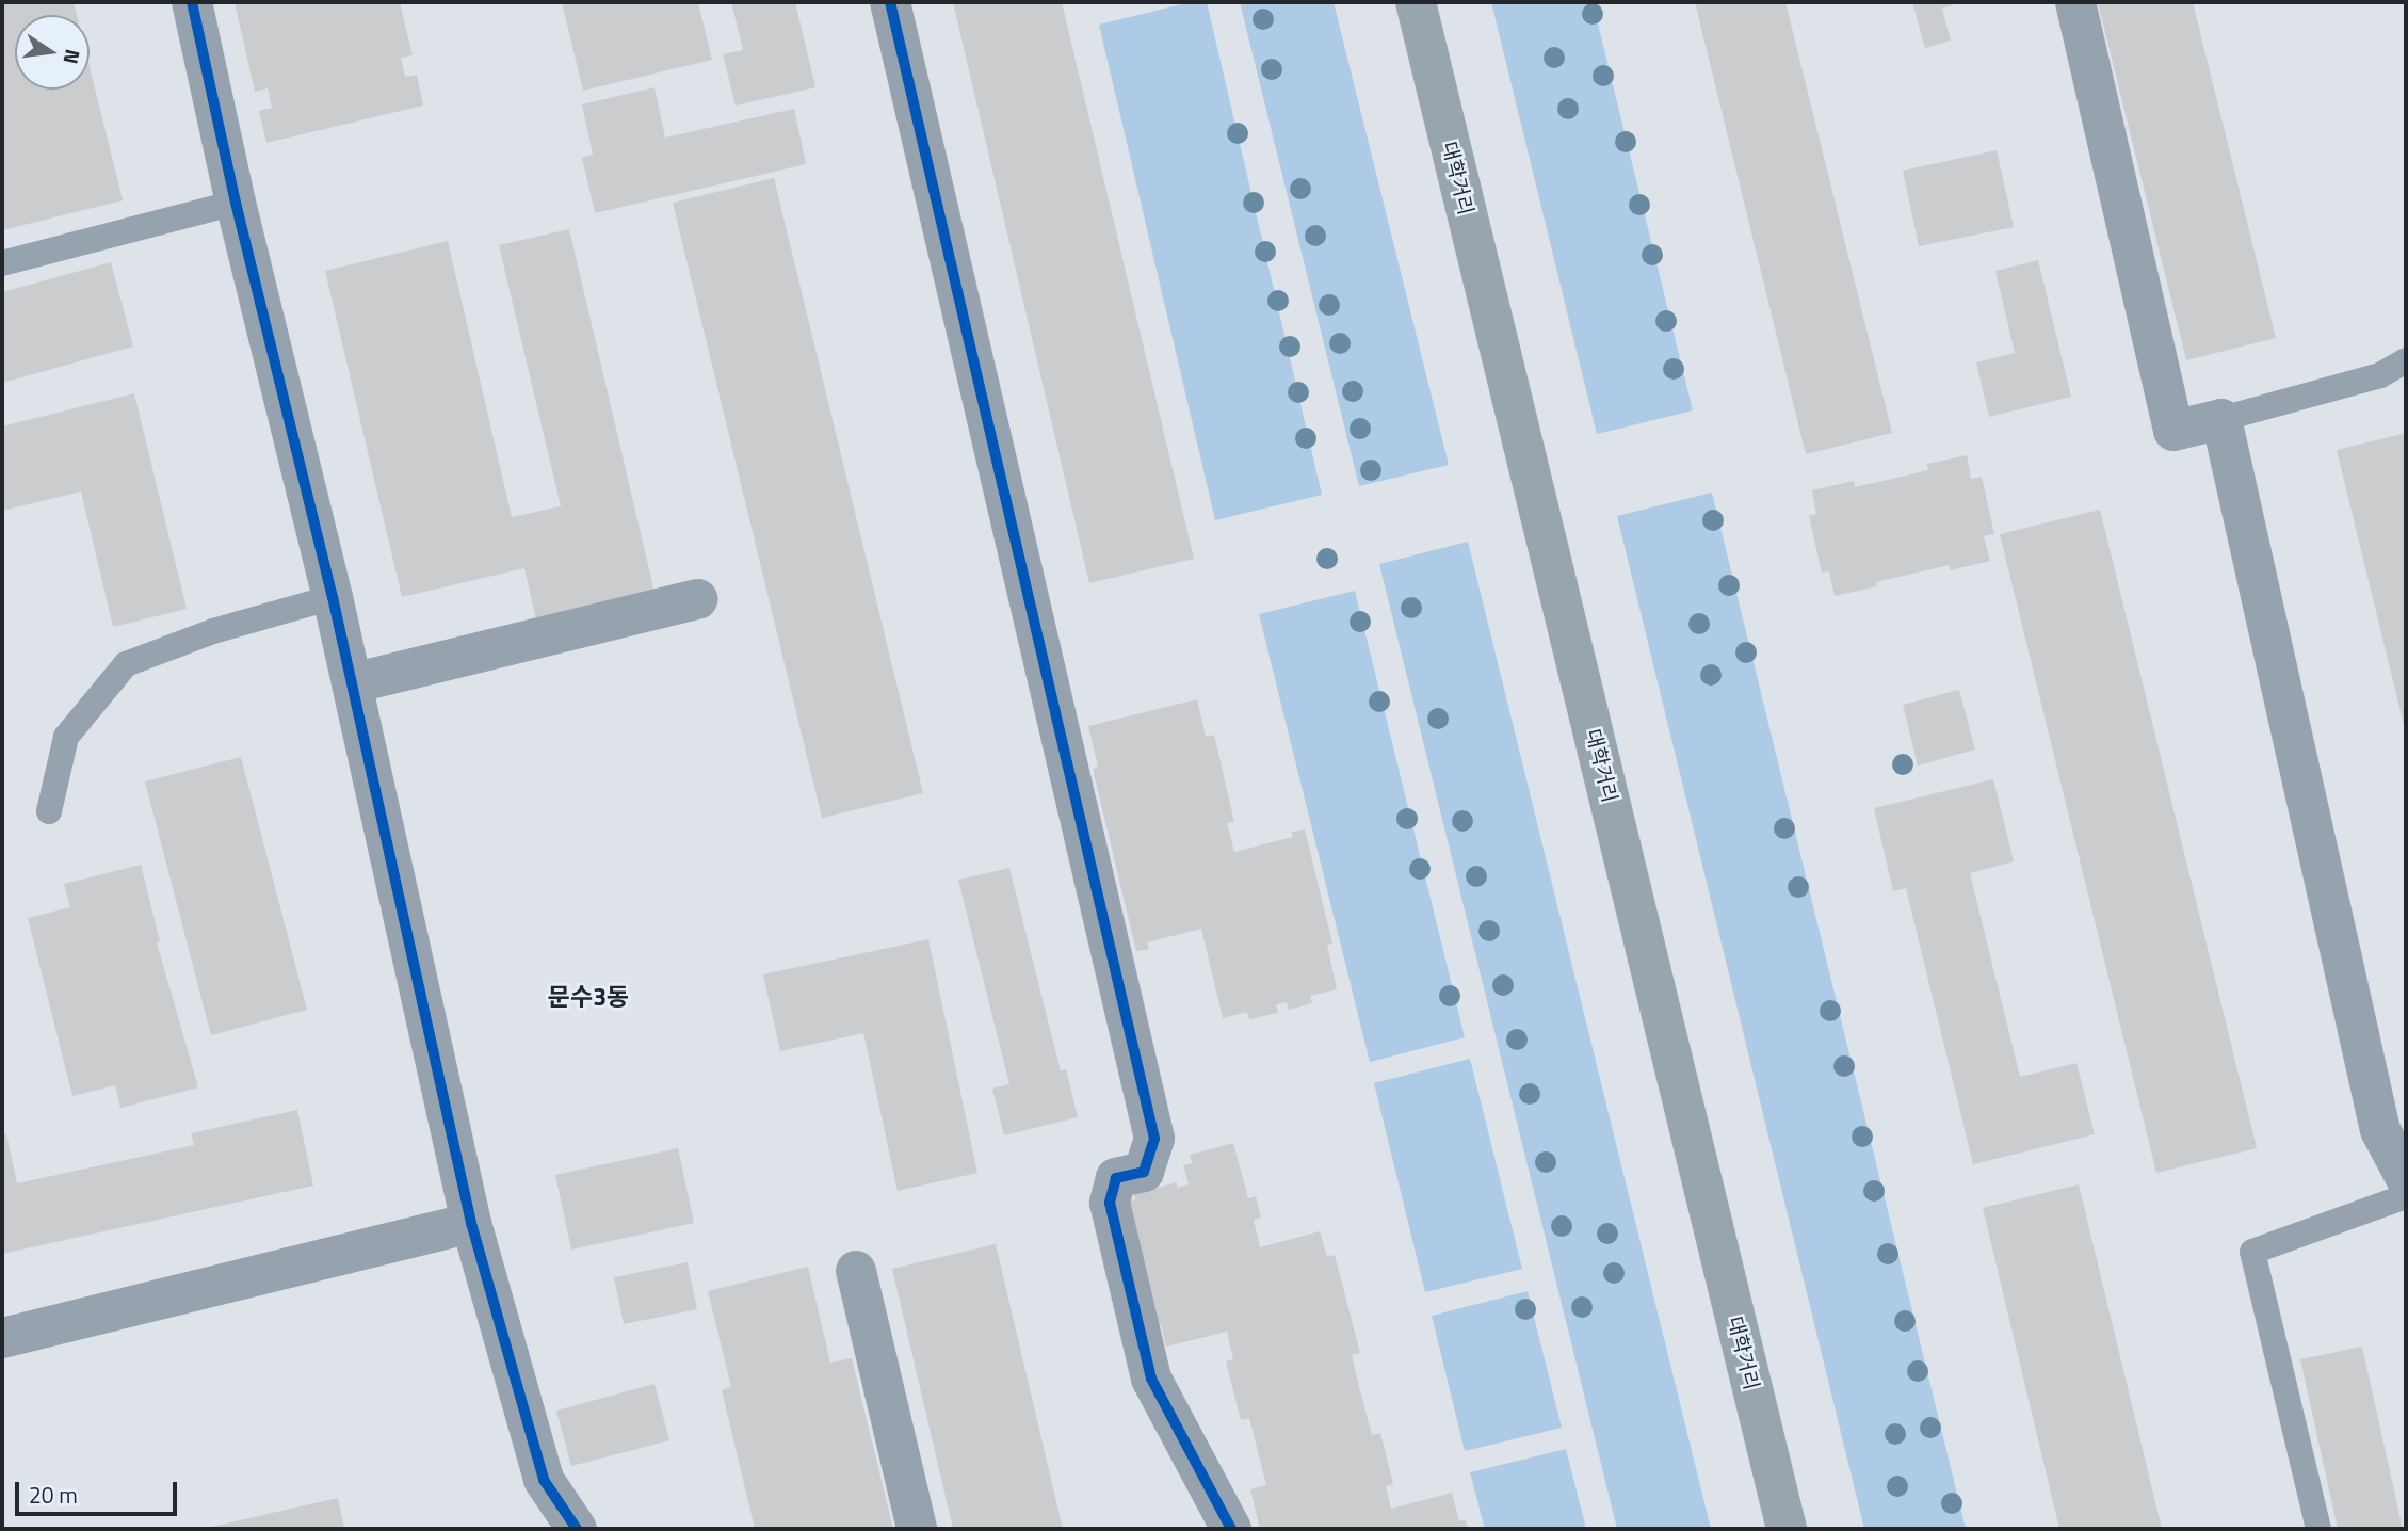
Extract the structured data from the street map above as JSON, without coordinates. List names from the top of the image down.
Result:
{
  "streets": {
    "main road": ["대학거리"]
  },
  "districts": ["문수3동"],
  "scale_bar": "20 m",
  "north": "right"
}
